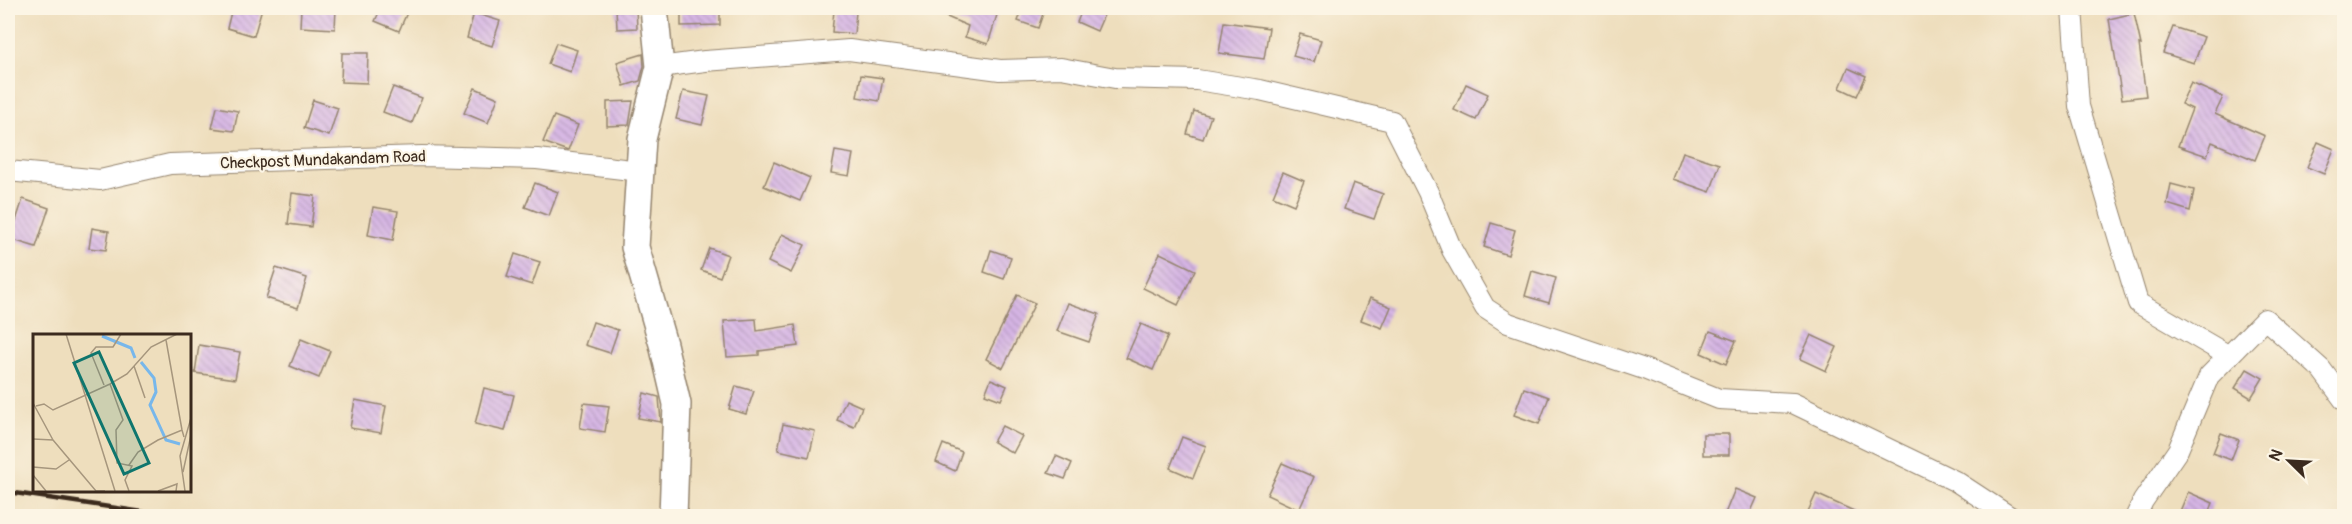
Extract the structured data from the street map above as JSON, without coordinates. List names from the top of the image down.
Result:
{
  "streets": {
    "street": ["Checkpost Mundakandam Road"]
  },
  "north": "top left"
}
